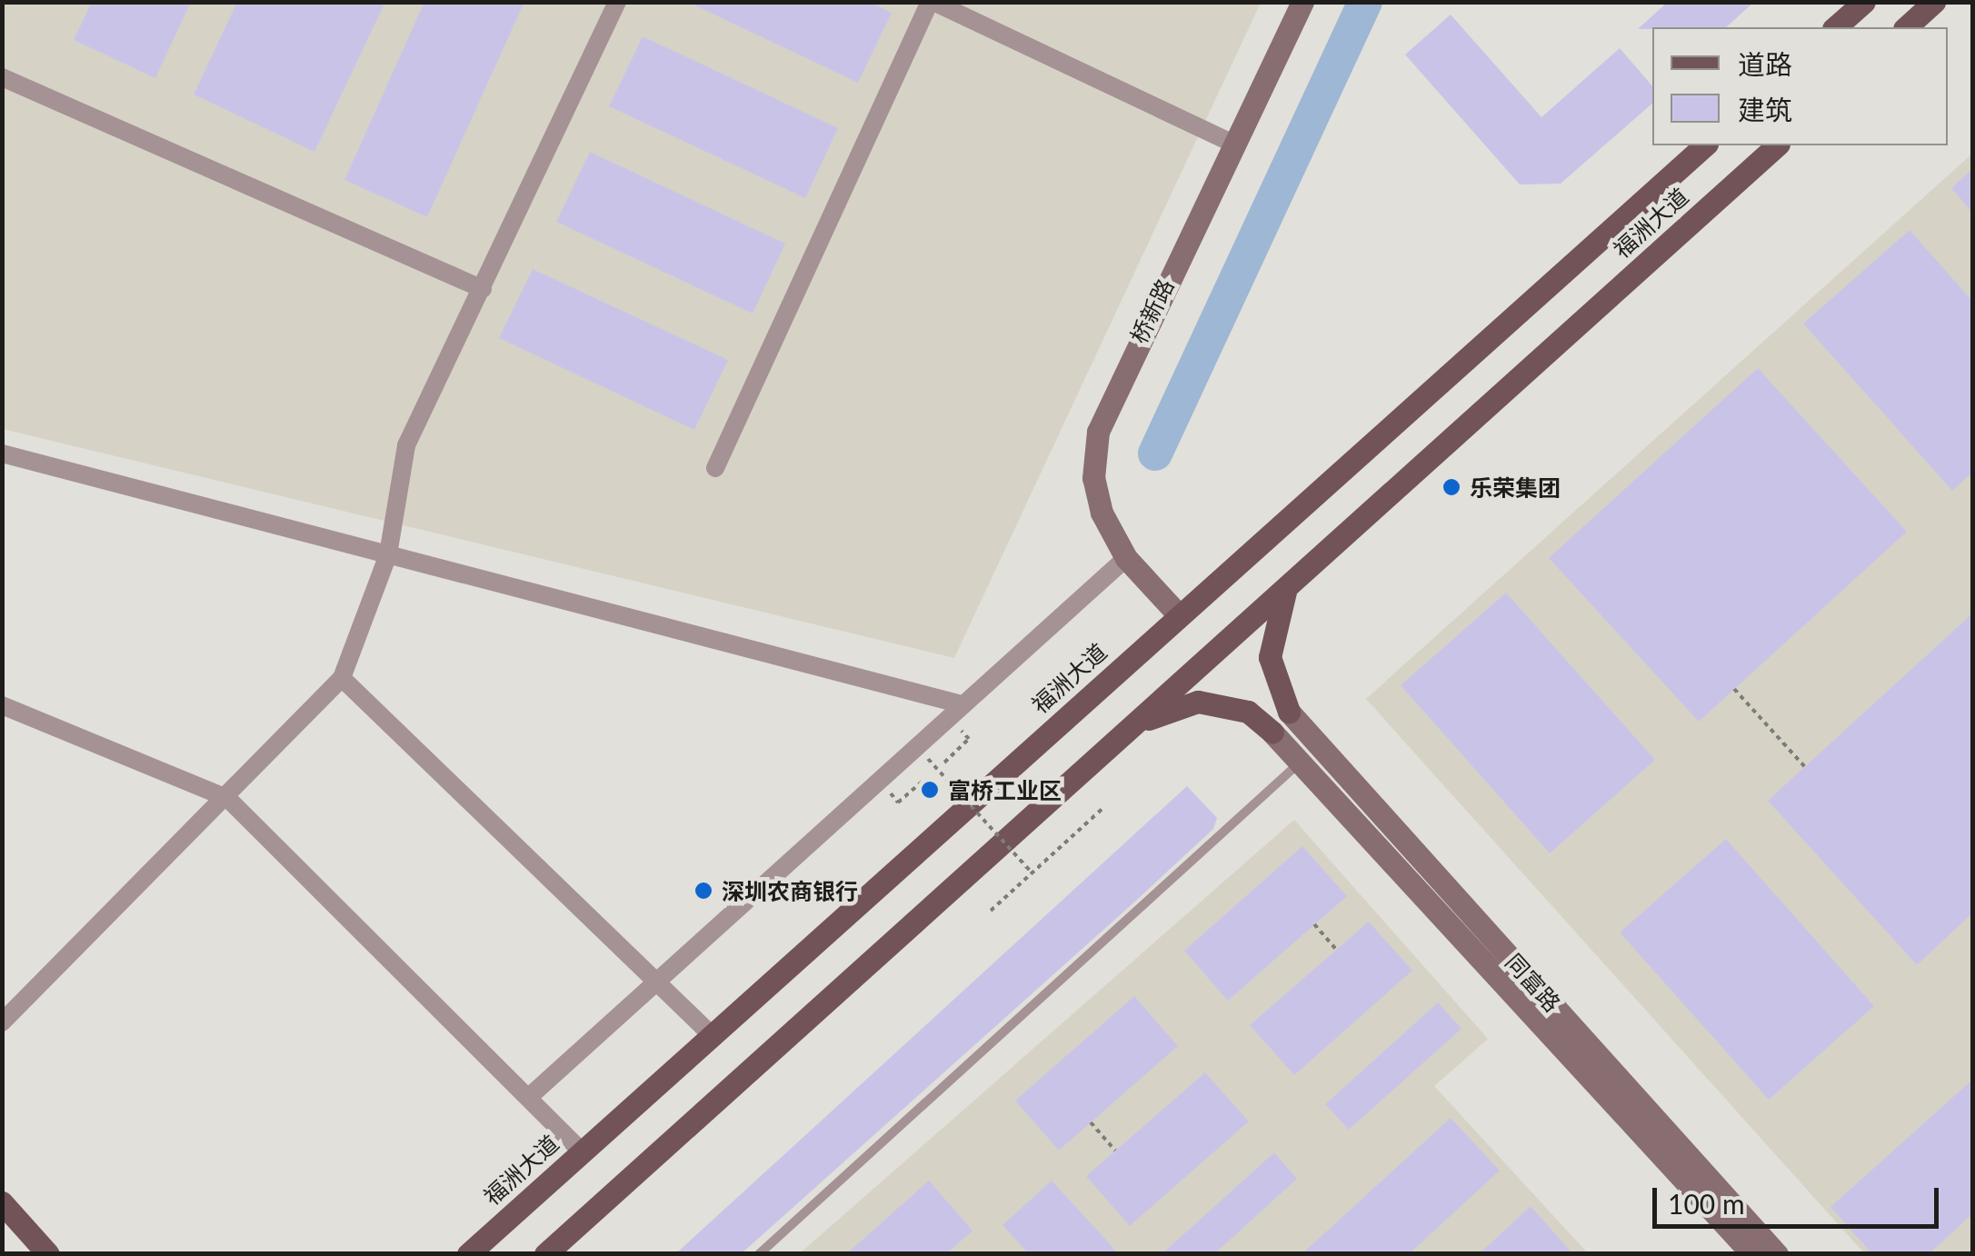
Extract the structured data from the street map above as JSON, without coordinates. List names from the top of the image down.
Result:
{
  "streets": {
    "main road": ["福洲大道"],
    "street": ["桥新路", "同富路"]
  },
  "crossings": [
    ["福洲大道", "桥新路"]
  ],
  "places": ["乐荣集团", "富桥工业区", "深圳农商银行"],
  "legend": ["道路", "建筑"],
  "scale_bar": "100 m"
}
